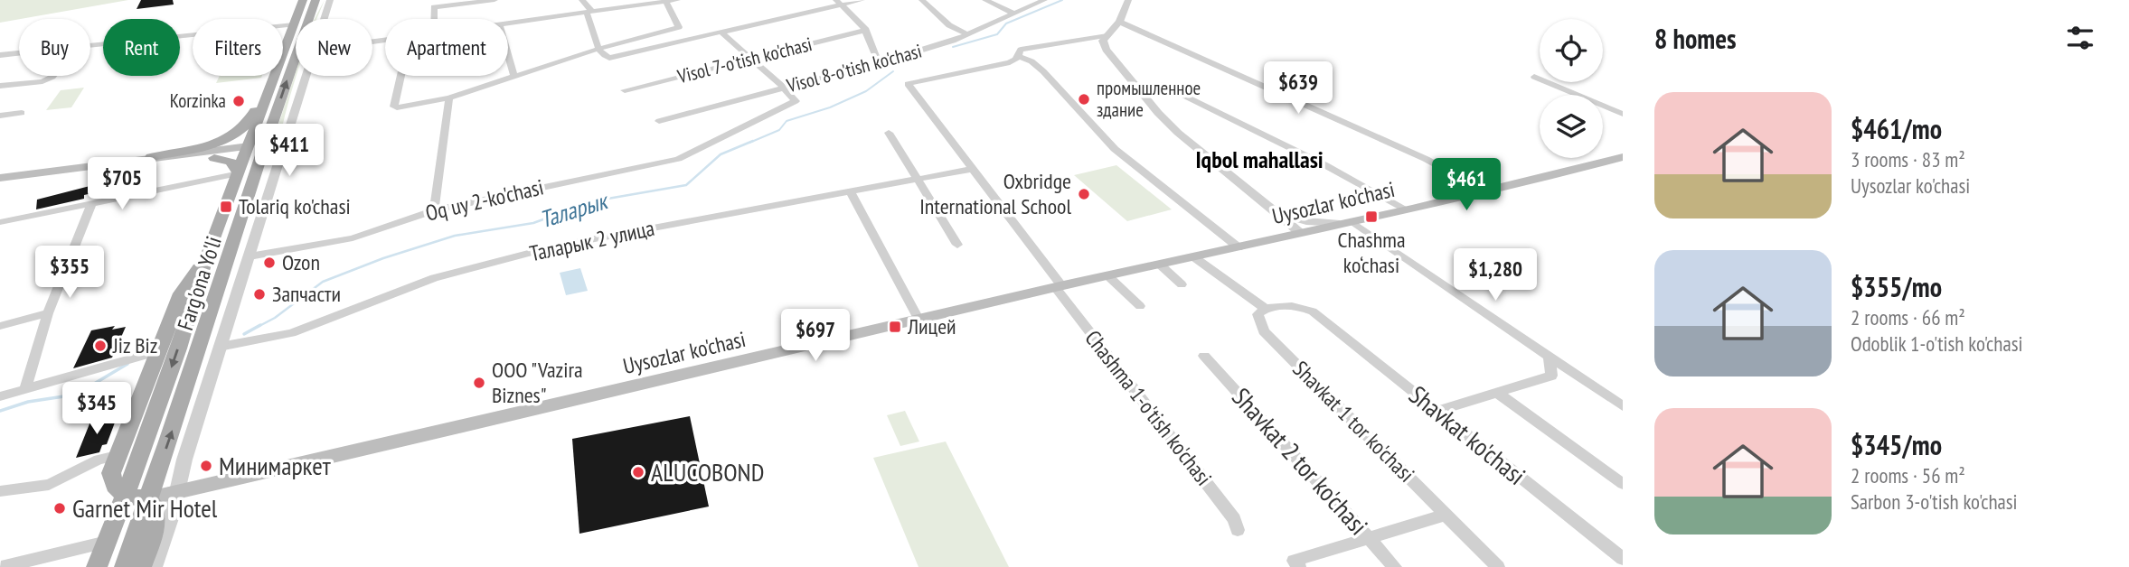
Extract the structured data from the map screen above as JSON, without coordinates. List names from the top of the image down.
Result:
{
  "streets": {
    "main road": ["Uysozlar ko'chasi", "Farg'ona Yo'li"],
    "street": [
      "Visol 7-o'tish ko'chasi",
      "Visol 8-o'tish ko'chasi",
      "Oq uy 2-ko'chasi",
      "Таларык 2 улица",
      "Chashma 1-o'tish ko'chasi",
      "Shavkat 1 tor ko'chasi",
      "Shavkat ko'chasi",
      "Shavkat 2 tor ko'chasi"
    ]
  },
  "crossings": [
    ["Visol 8-o'tish ko'chasi", "Oq uy 2-ko'chasi"],
    ["Oq uy 2-ko'chasi", "Farg'ona Yo'li"],
    ["Uysozlar ko'chasi", "Farg'ona Yo'li"],
    ["Uysozlar ko'chasi", "Chashma 1-o'tish ko'chasi"],
    ["Таларык 2 улица", "Farg'ona Yo'li"],
    ["Таларык 2 улица", "Chashma 1-o'tish ko'chasi"]
  ],
  "districts": ["Iqbol mahallasi"],
  "water": ["Таларык"],
  "places": {
    "other": [
      "промышленное здание",
      "Korzinka",
      "Oxbridge International School",
      "Ozon",
      "Запчасти",
      "Jiz Biz",
      "OOO \"Vazira Biznes\"",
      "Минимаркет",
      "ALUCOBOND",
      "Garnet Mir Hotel"
    ],
    "transit": ["Tolariq ko'chasi", "Chashma ko‘chasi", "Лицей"]
  },
  "page": {
    "heading": "8 homes",
    "chip": [
      "Buy",
      "Rent",
      "Filters",
      "New",
      "Apartment"
    ],
    "price": [
      "$639",
      "$411",
      "$705",
      "$461",
      "$355",
      "$1,280",
      "$697",
      "$345"
    ],
    "list": [
      {
        "name": "$461/mo",
        "note": "3 rooms · 83 m² · Uysozlar ko'chasi"
      },
      {
        "name": "$355/mo",
        "note": "2 rooms · 66 m² · Odoblik 1-o'tish ko'chasi"
      },
      {
        "name": "$345/mo",
        "note": "2 rooms · 56 m² · Sarbon 3-o'tish ko'chasi"
      }
    ]
  }
}
